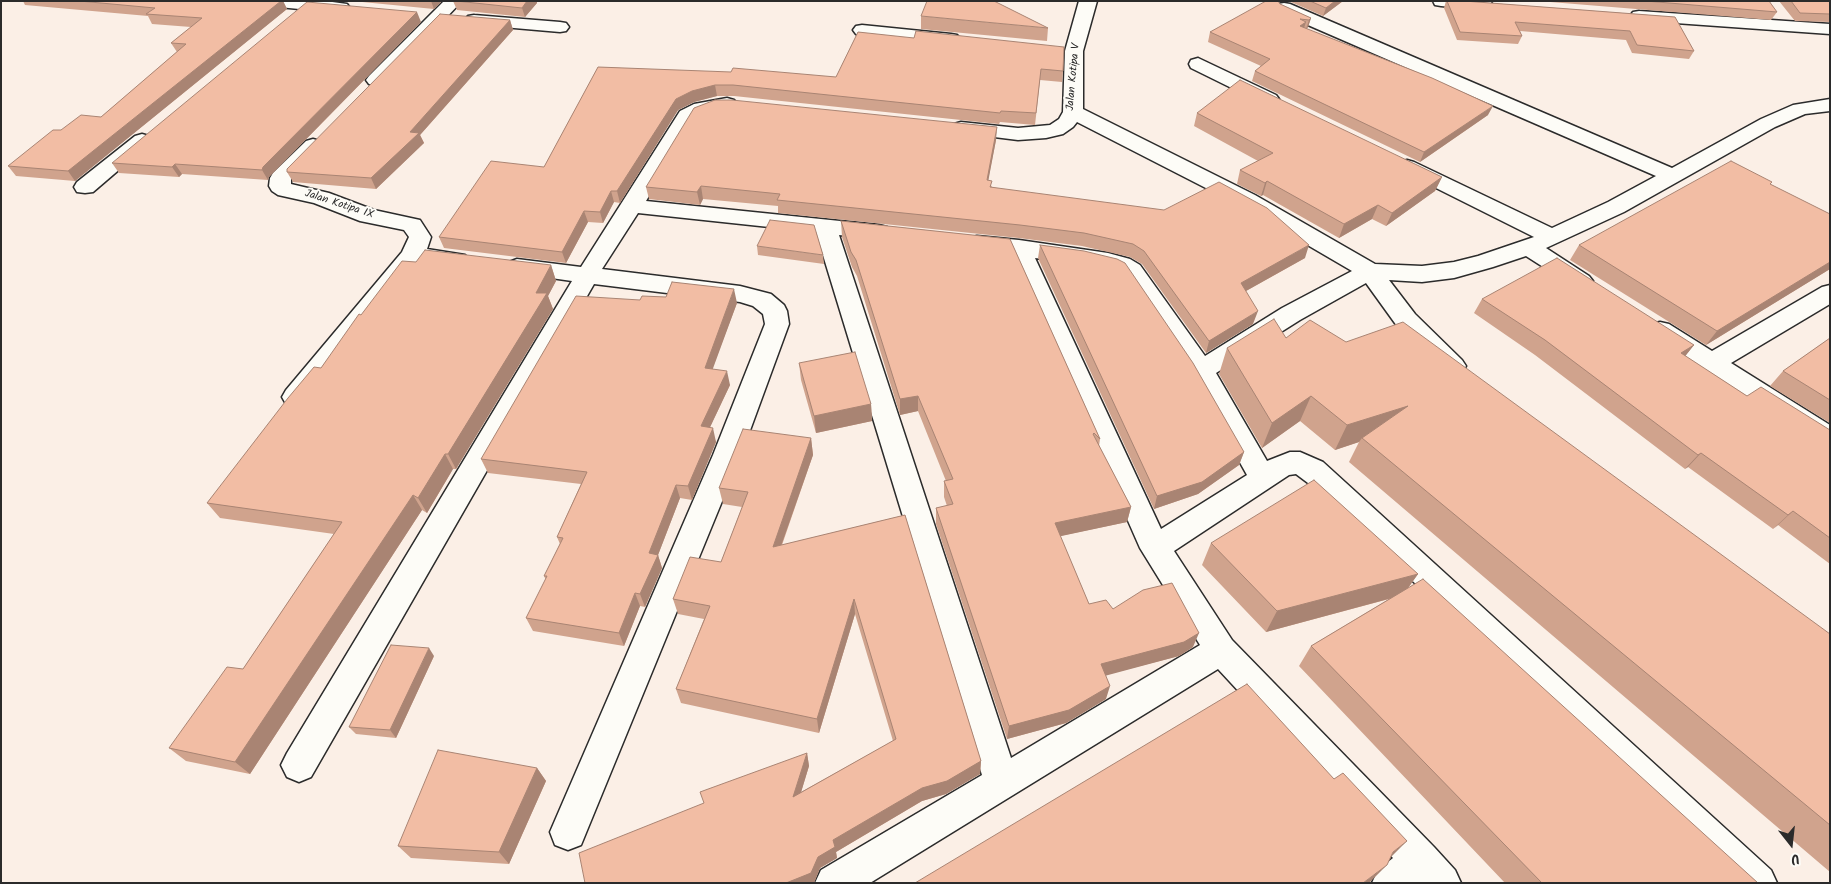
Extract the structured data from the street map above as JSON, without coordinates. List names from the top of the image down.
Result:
{
  "streets": {
    "street": ["Jalan Kotipa V", "Jalan Kotipa IX"]
  },
  "north": "bottom"
}
